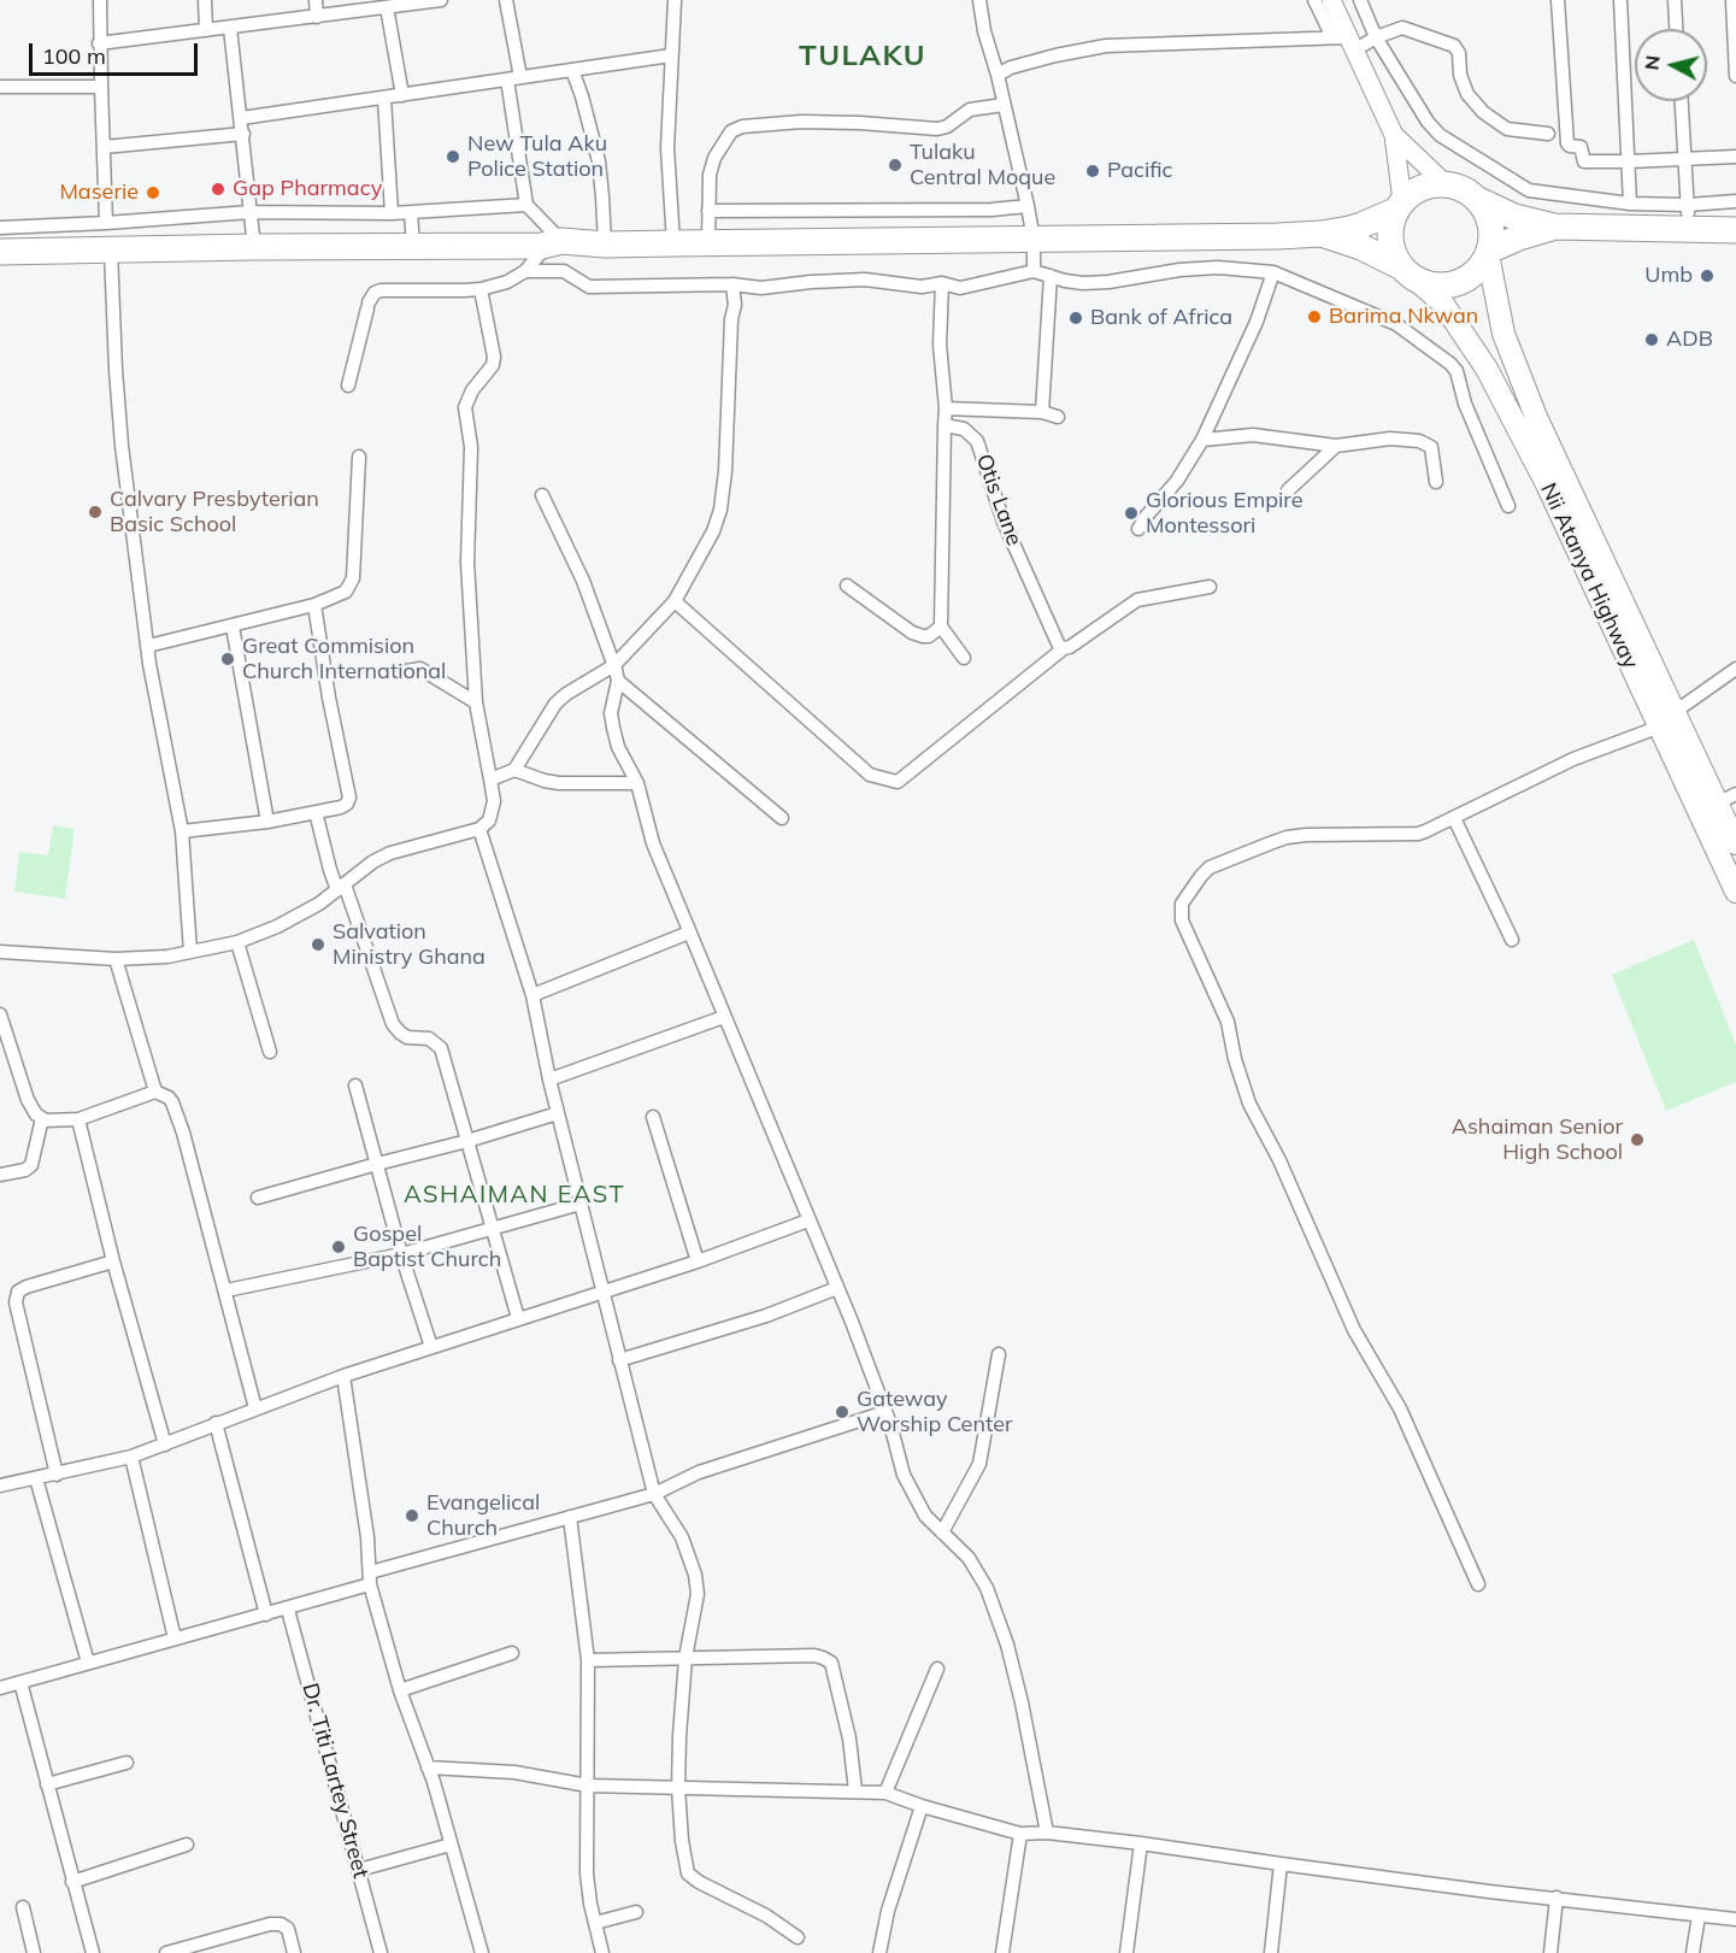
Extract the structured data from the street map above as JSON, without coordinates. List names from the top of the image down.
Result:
{
  "streets": {
    "main road": ["Nii Atanya Highway"],
    "street": ["Otis Lane", "Dr. Titi Lartey Street"]
  },
  "districts": ["TULAKU", "ASHAIMAN EAST"],
  "places": [
    "New Tula Aku Police Station",
    "Tulaku Central Moque",
    "Pacific",
    "Gap Pharmacy",
    "Maserie",
    "Umb",
    "Barima Nkwan",
    "Bank of Africa",
    "ADB",
    "Calvary Presbyterian Basic School",
    "Glorious Empire Montessori",
    "Great Commision Church International",
    "Salvation Ministry Ghana",
    "Ashaiman Senior High School",
    "Gospel Baptist Church",
    "Gateway Worship Center",
    "Evangelical Church"
  ],
  "scale_bar": "100 m",
  "north": "left"
}
